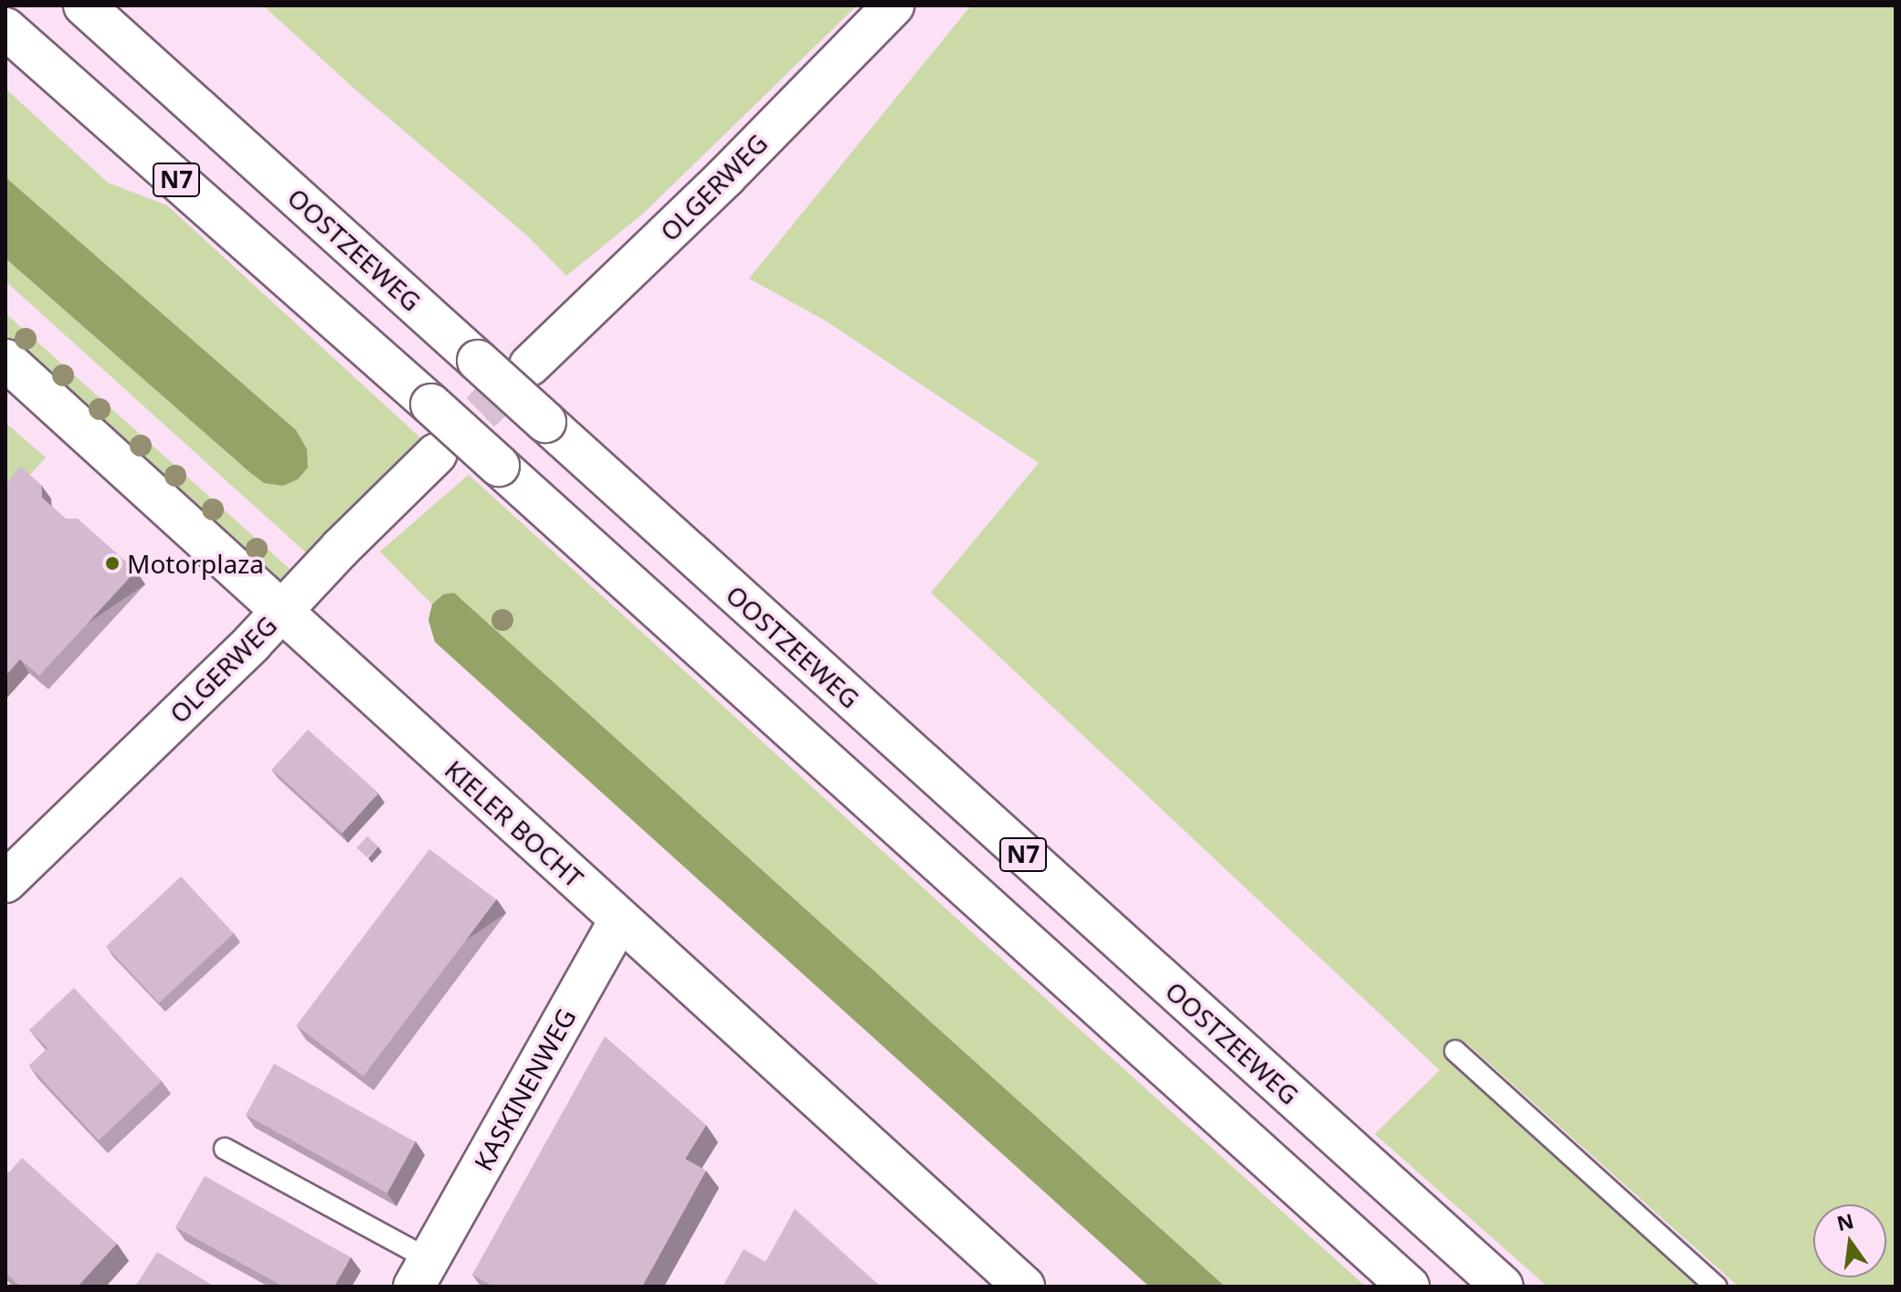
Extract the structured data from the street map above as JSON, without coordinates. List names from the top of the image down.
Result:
{
  "streets": {
    "main road": [
      "N7",
      "OLGERWEG",
      "OOSTZEEWEG",
      "KIELER BOCHT",
      "KASKINENWEG"
    ]
  },
  "crossings": [
    ["OLGERWEG", "KIELER BOCHT"],
    ["KIELER BOCHT", "KASKINENWEG"]
  ],
  "places": ["Motorplaza"],
  "north": "top"
}
